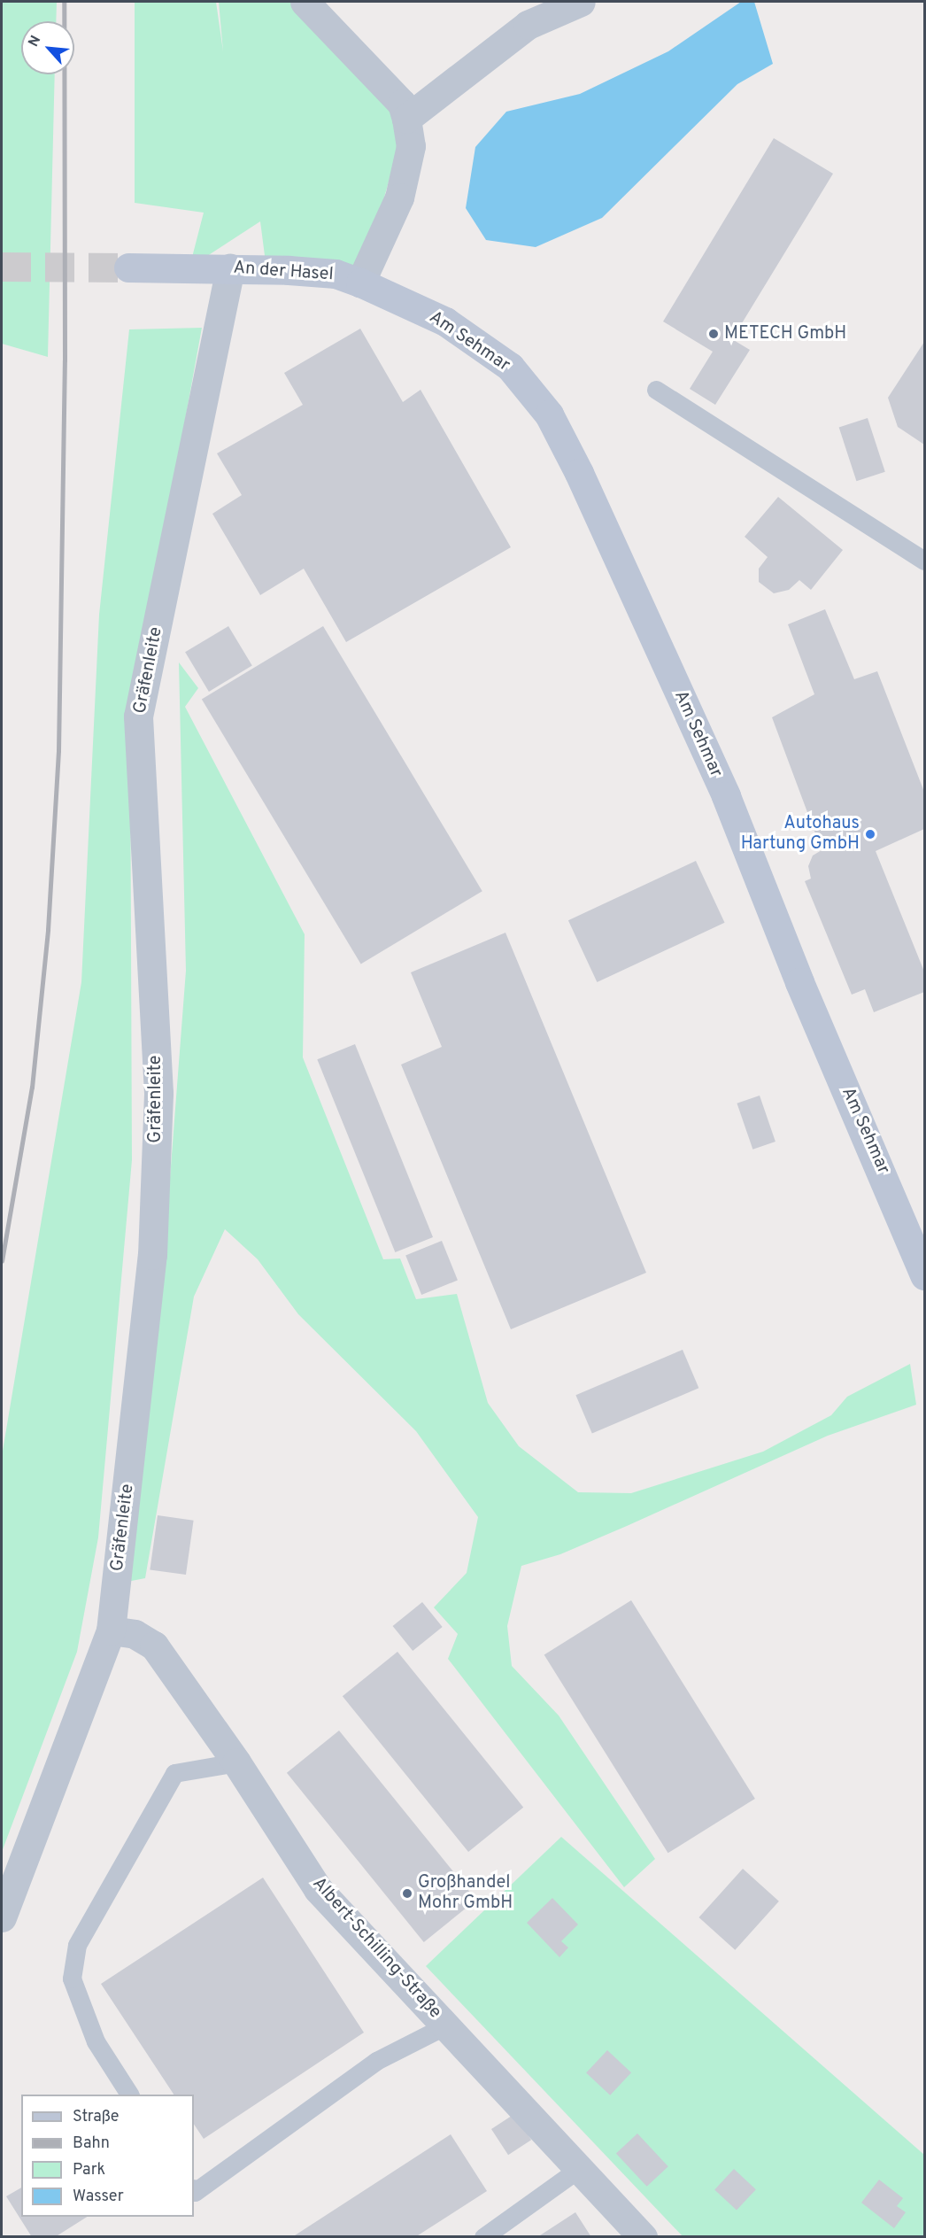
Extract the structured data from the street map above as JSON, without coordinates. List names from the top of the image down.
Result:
{
  "streets": {
    "main road": ["An der Hasel", "Am Sehmar"],
    "street": ["Gräfenleite", "Albert-Schilling-Straße"]
  },
  "crossings": [
    ["An der Hasel", "Am Sehmar"],
    ["An der Hasel", "Gräfenleite"],
    ["Gräfenleite", "Albert-Schilling-Straße"]
  ],
  "places": ["METECH GmbH", "Autohaus Hartung GmbH", "Großhandel Mohr GmbH"],
  "legend": [
    "Straße",
    "Bahn",
    "Park",
    "Wasser"
  ],
  "north": "top left"
}
